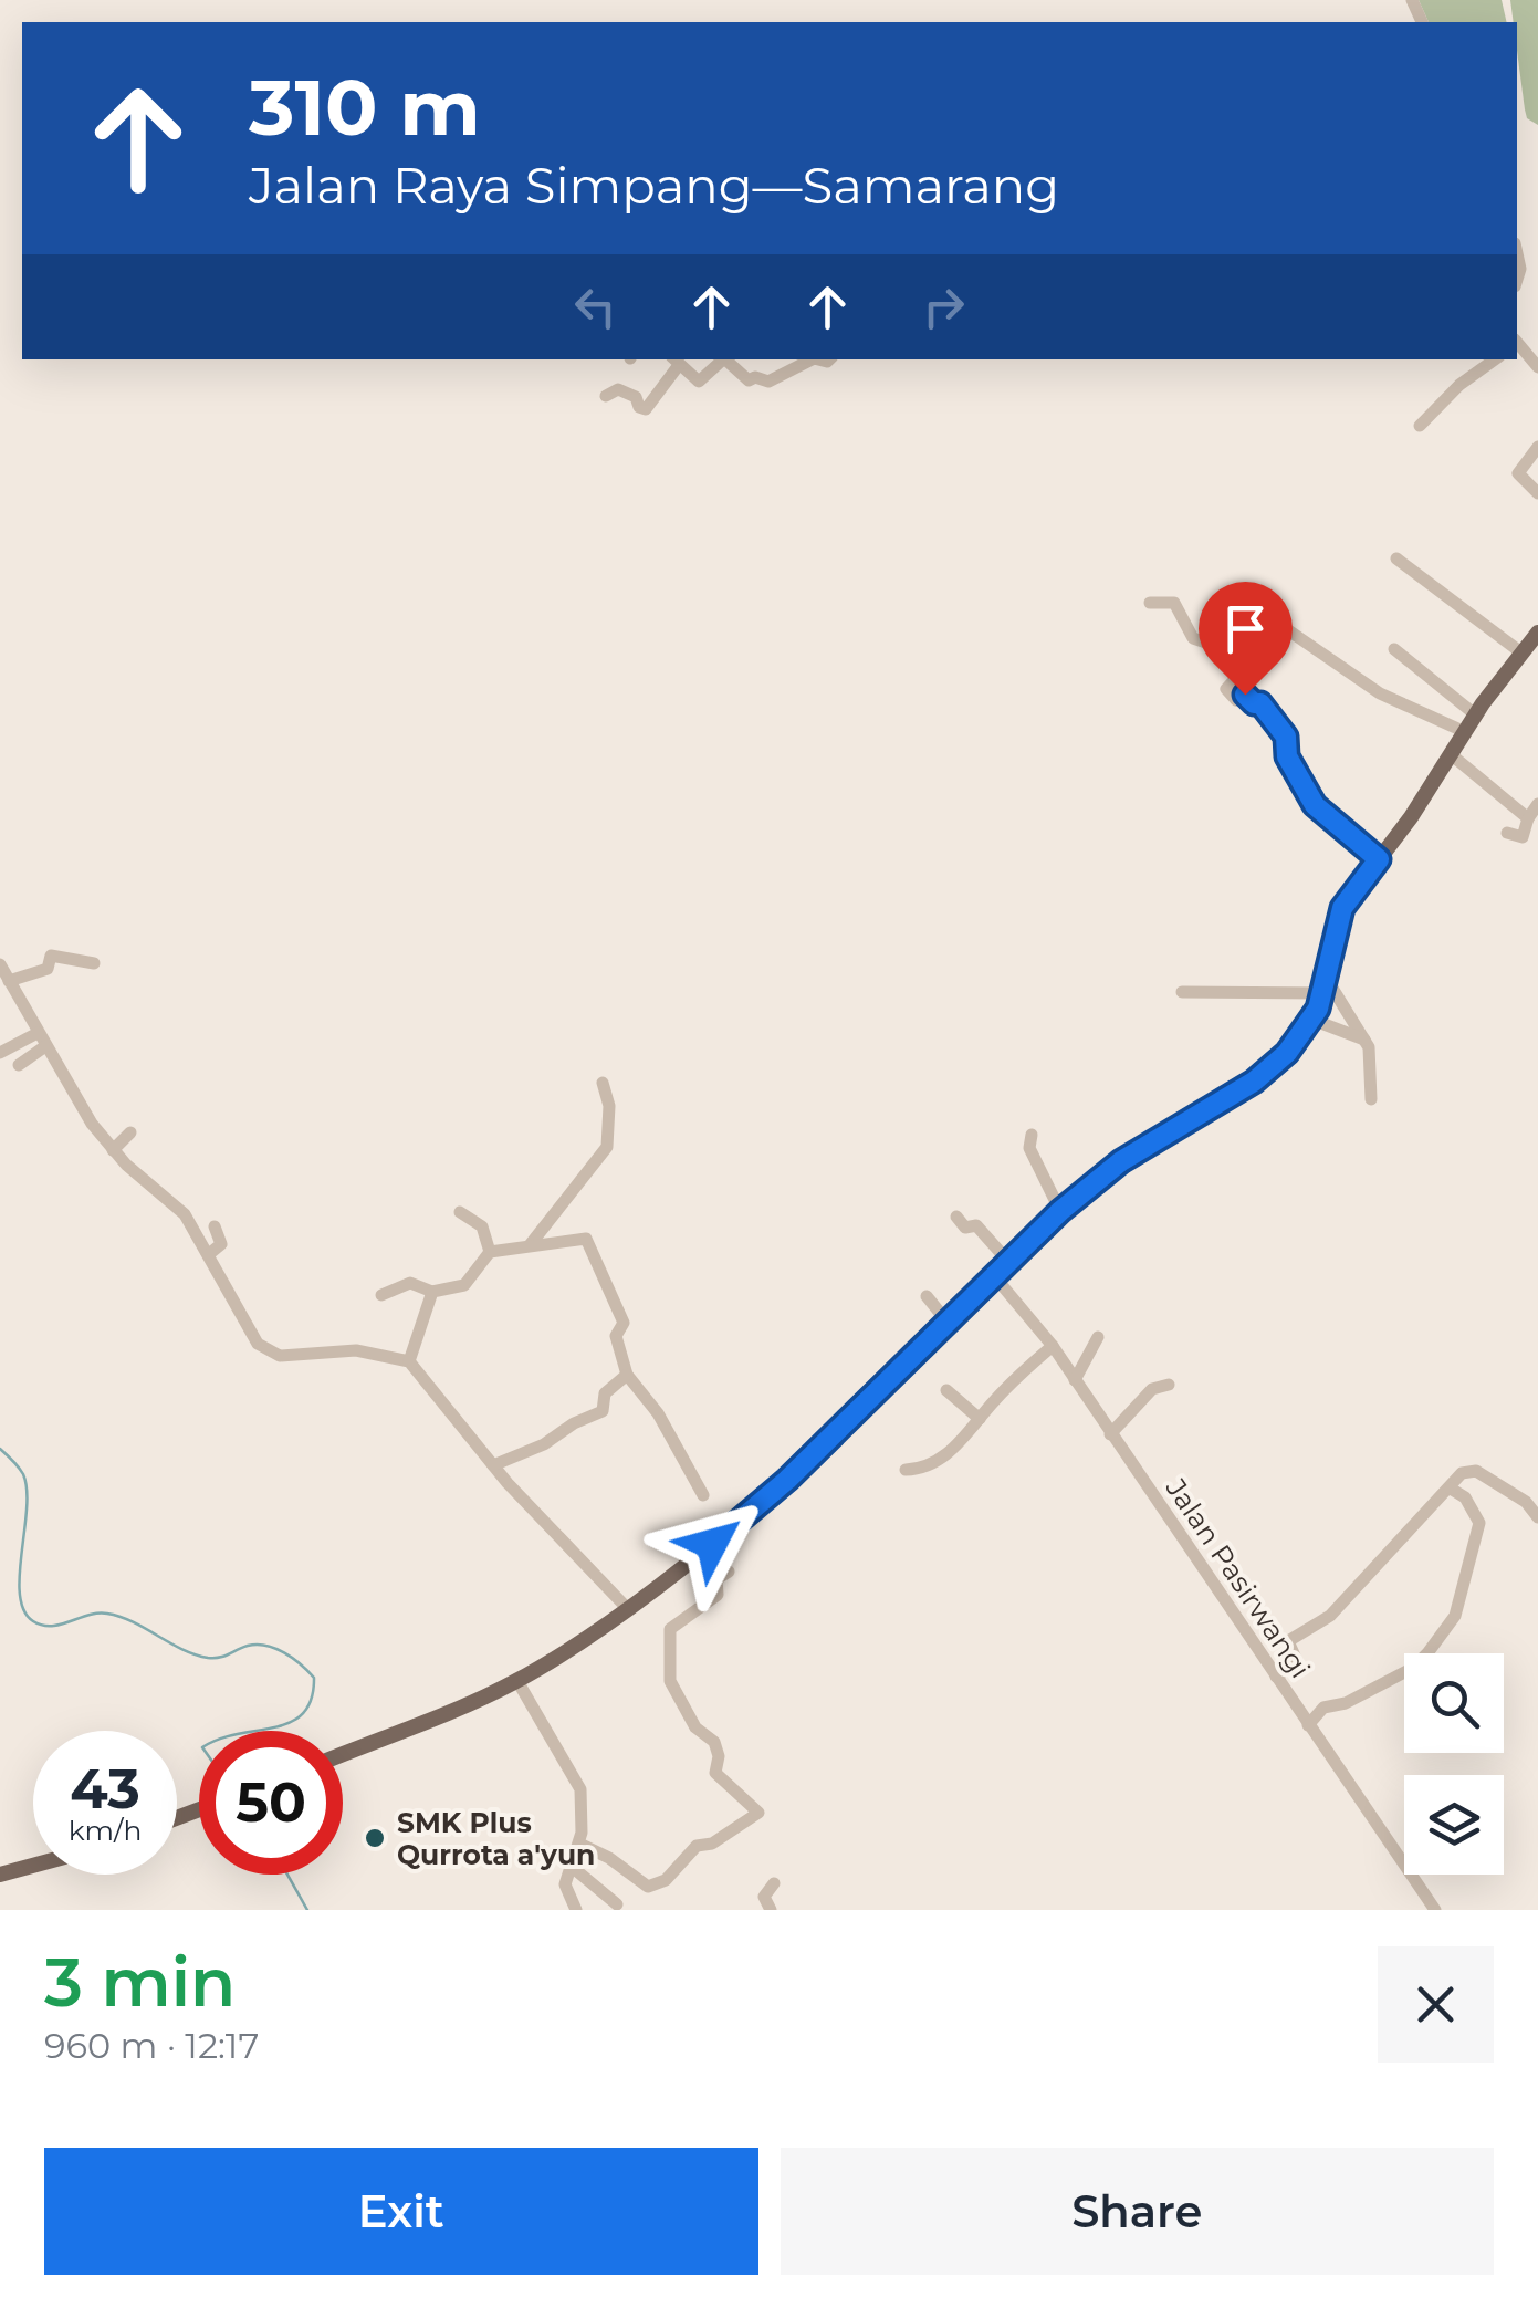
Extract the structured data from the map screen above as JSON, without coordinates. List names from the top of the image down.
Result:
{
  "streets": {
    "street": ["Jalan Pasirwangi"]
  },
  "places": ["SMK Plus Qurrota a'yun"],
  "page": {
    "turn": ["310 m", "Jalan Raya Simpang—Samarang"],
    "speed": "43 km/h",
    "limit": "50",
    "heading": ["3 min", "960 m · 12:17"],
    "buttons": ["Exit", "Share"]
  }
}
